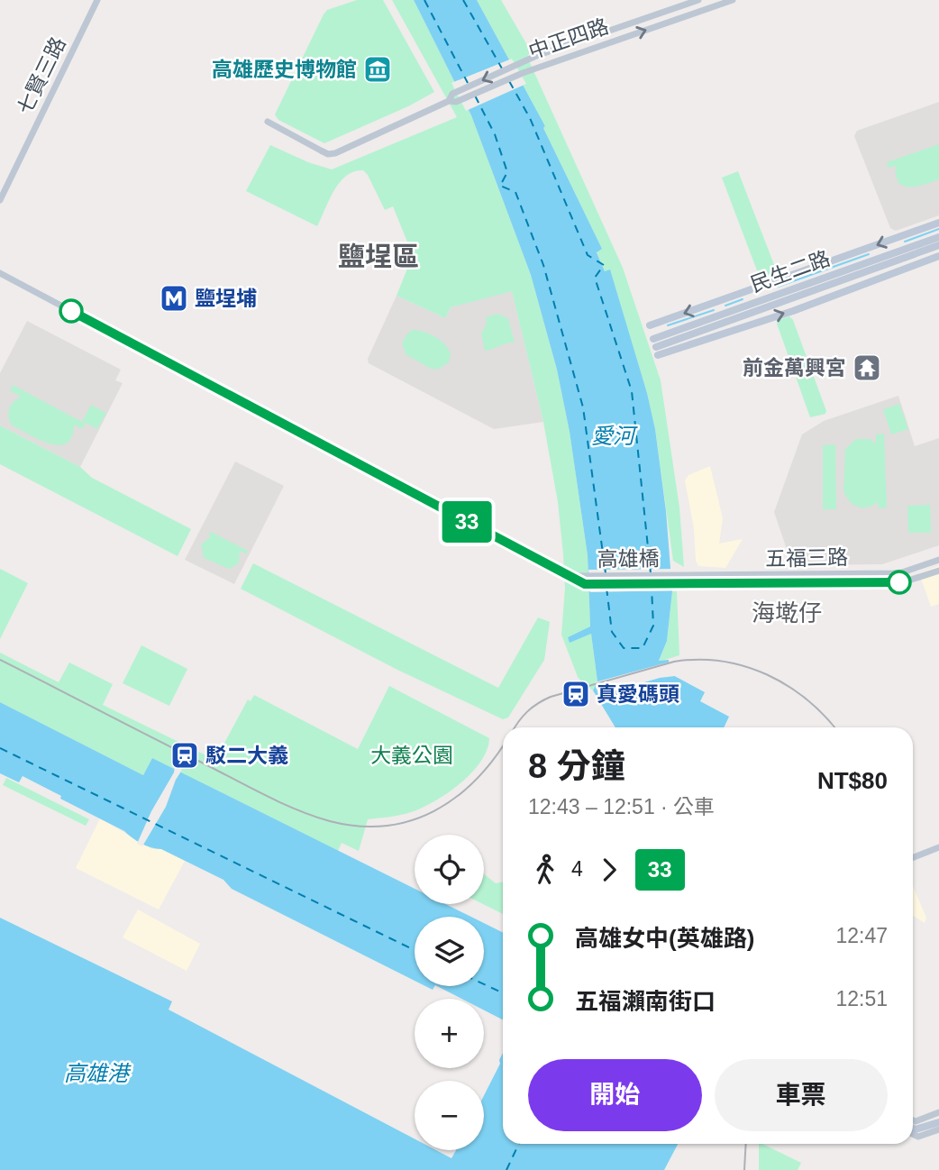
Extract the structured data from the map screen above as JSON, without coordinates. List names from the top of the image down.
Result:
{
  "streets": {
    "main road": ["民生二路"],
    "street": [
      "中正四路",
      "七賢三路",
      "五福三路",
      "高雄橋"
    ]
  },
  "crossings": [
    ["五福三路", "高雄橋"]
  ],
  "districts": ["鹽埕區", "海墘仔"],
  "water": ["愛河", "高雄港"],
  "parks": ["大義公園"],
  "places": {
    "museum": ["高雄歷史博物館"],
    "metro station": ["鹽埕埔"],
    "temple": ["前金萬興宮"],
    "station": ["真愛碼頭", "駁二大義"]
  },
  "lines": ["bus line 33"],
  "page": {
    "on_map": "33",
    "heading": ["8 分鐘", "12:43 – 12:51 · 公車", "NT$80"],
    "map_buttons": ["+", "−"],
    "legs": ["4", "33"],
    "list": [
      {
        "name": "高雄女中(英雄路)",
        "value": "12:47"
      },
      {
        "name": "五福瀨南街口",
        "value": "12:51"
      }
    ],
    "buttons": ["開始", "車票"]
  }
}
